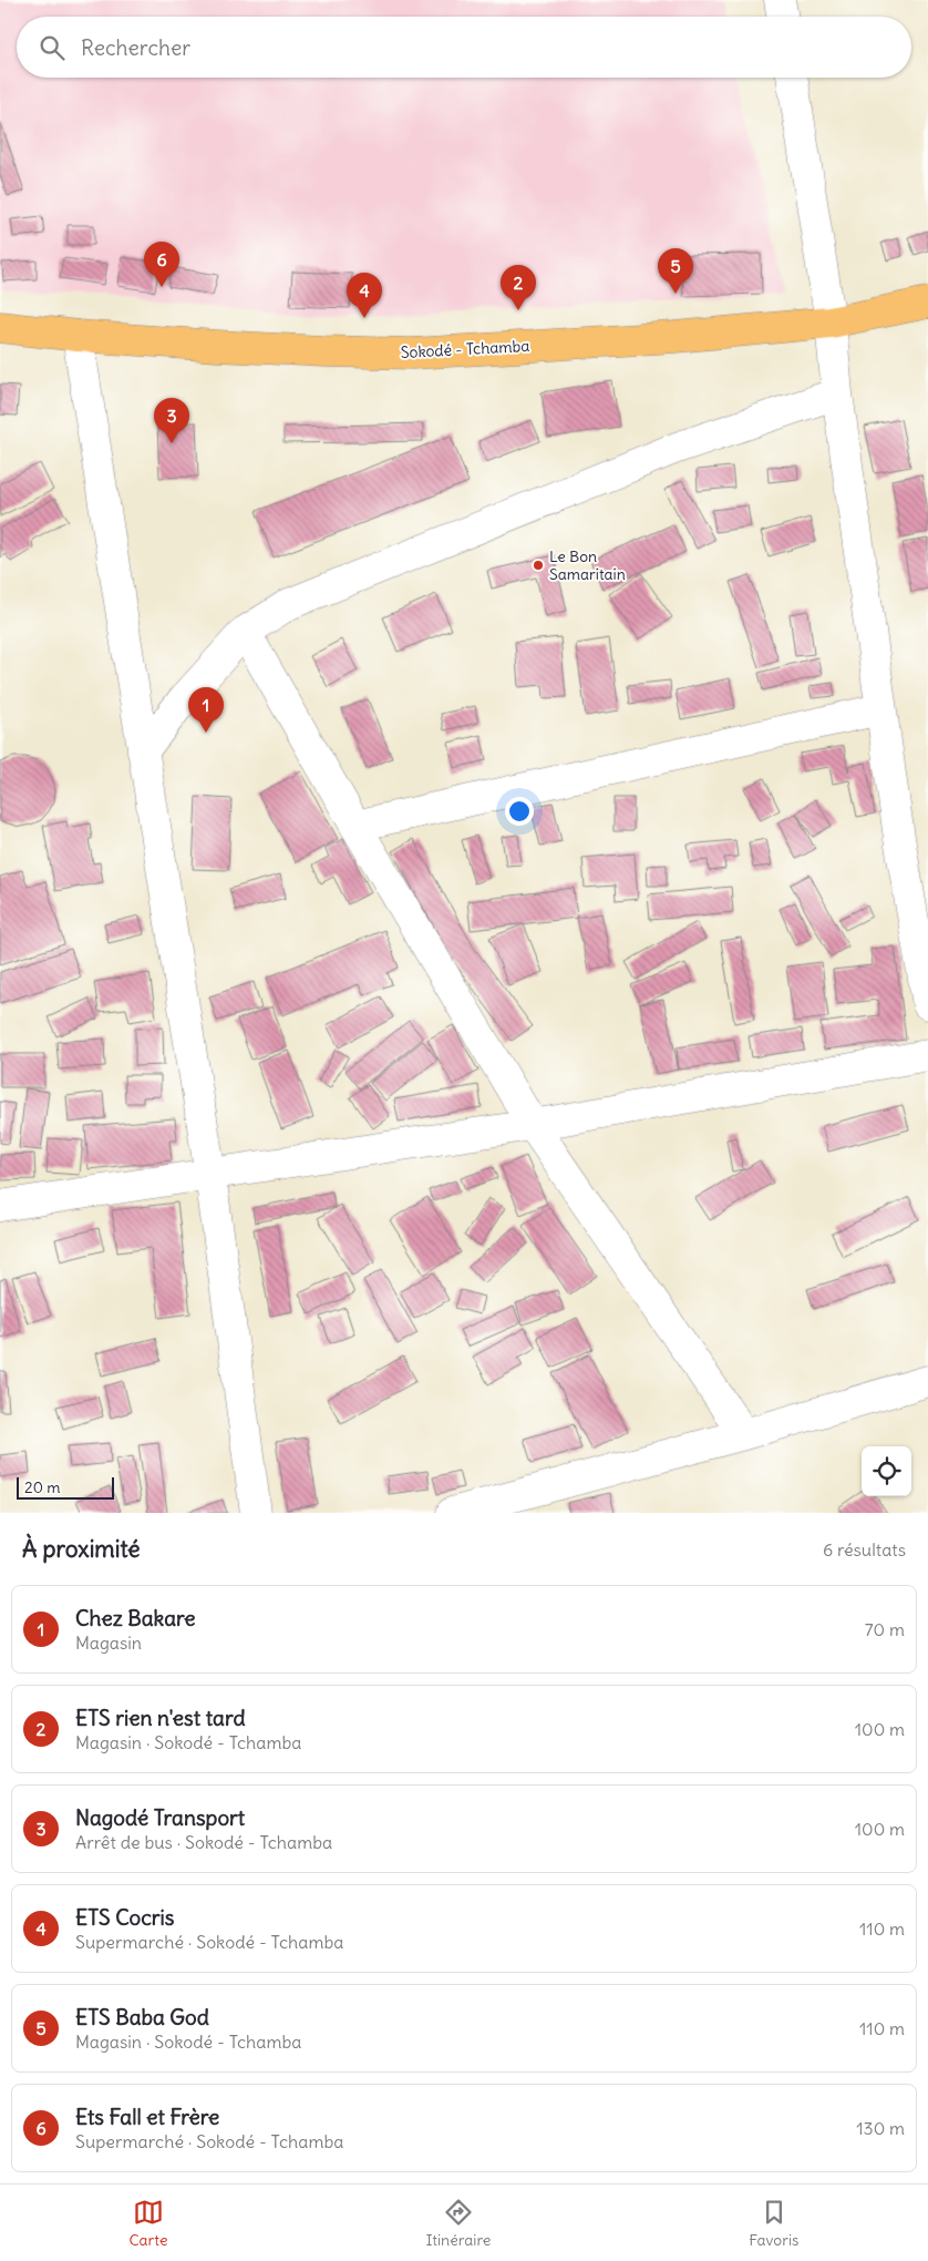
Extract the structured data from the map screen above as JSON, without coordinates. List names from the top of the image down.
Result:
{
  "streets": {
    "main road": ["Sokodé - Tchamba"]
  },
  "places": ["Le Bon Samaritain"],
  "scale_bar": "20 m",
  "page": {
    "search": "Rechercher",
    "pins": [
      "6",
      "5",
      "2",
      "4",
      "3",
      "1"
    ],
    "scale": "20 m",
    "heading": ["À proximité", "6 résultats"],
    "list": [
      {
        "mark": "1",
        "name": "Chez Bakare",
        "note": "Magasin",
        "value": "70 m"
      },
      {
        "mark": "2",
        "name": "ETS rien n'est tard",
        "note": "Magasin · Sokodé - Tchamba",
        "value": "100 m"
      },
      {
        "mark": "3",
        "name": "Nagodé Transport",
        "note": "Arrêt de bus · Sokodé - Tchamba",
        "value": "100 m"
      },
      {
        "mark": "4",
        "name": "ETS Cocris",
        "note": "Supermarché · Sokodé - Tchamba",
        "value": "110 m"
      },
      {
        "mark": "5",
        "name": "ETS Baba God",
        "note": "Magasin · Sokodé - Tchamba",
        "value": "110 m"
      },
      {
        "mark": "6",
        "name": "Ets Fall et Frère",
        "note": "Supermarché · Sokodé - Tchamba",
        "value": "130 m"
      }
    ],
    "nav": ["Carte", "Itinéraire", "Favoris"]
  }
}
